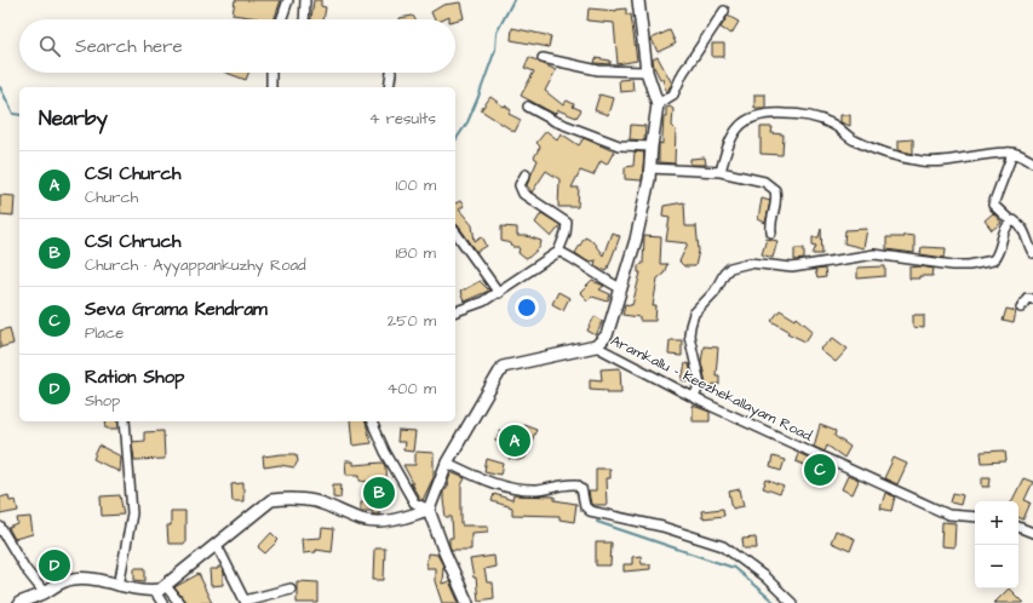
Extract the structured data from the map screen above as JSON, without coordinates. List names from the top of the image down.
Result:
{
  "streets": {
    "street": ["Aramkallu - Keezhekallayam Road."]
  },
  "page": {
    "search": "Search here",
    "heading": ["Nearby", "4 results"],
    "list": [
      {
        "mark": "A",
        "name": "CSI Church",
        "note": "Church",
        "value": "100 m"
      },
      {
        "mark": "B",
        "name": "CSI Chruch",
        "note": "Church · Ayyappankuzhy Road",
        "value": "180 m"
      },
      {
        "mark": "C",
        "name": "Seva Grama Kendram",
        "note": "Place",
        "value": "250 m"
      },
      {
        "mark": "D",
        "name": "Ration Shop",
        "note": "Shop",
        "value": "400 m"
      }
    ],
    "pins": [
      "A",
      "C",
      "B",
      "D"
    ],
    "map_buttons": ["+", "−"]
  }
}
